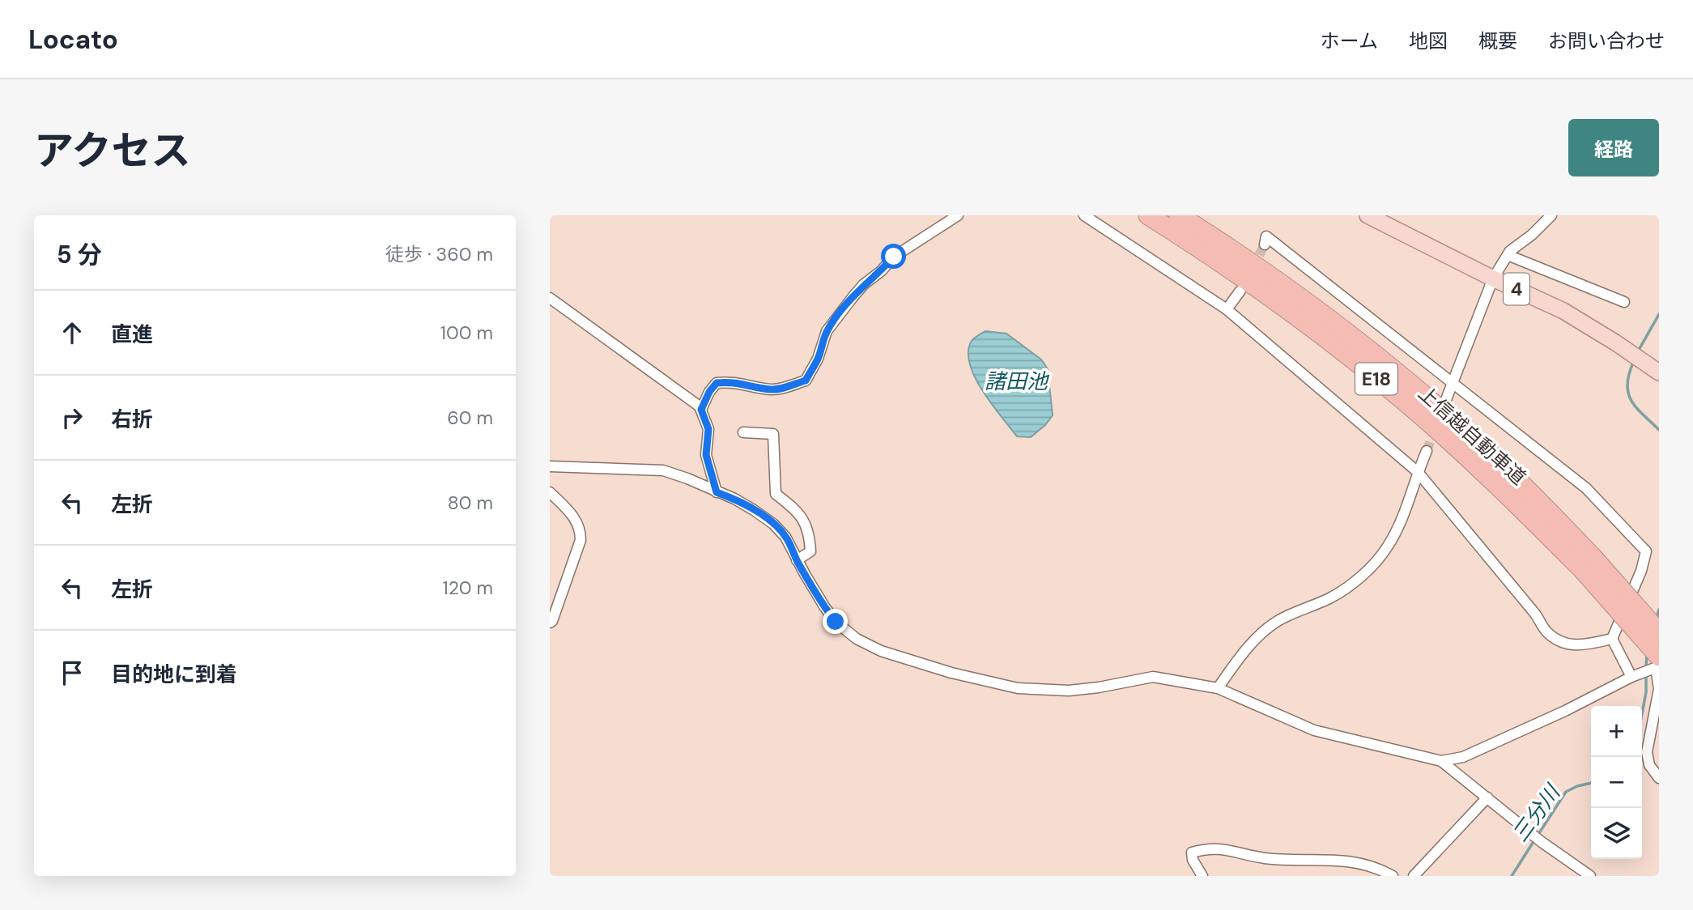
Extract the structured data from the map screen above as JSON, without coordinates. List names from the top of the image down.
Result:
{
  "streets": {
    "highway": ["E18", "上信越自動車道"],
    "main road": ["4"]
  },
  "water": ["諸田池", "三分川"],
  "page": {
    "header": "Locato",
    "nav": [
      "ホーム",
      "地図",
      "概要",
      "お問い合わせ"
    ],
    "title": "アクセス",
    "buttons": "経路",
    "heading": ["5 分", "徒歩 · 360 m"],
    "list": [
      ["直進", "100 m"],
      ["右折", "60 m"],
      ["左折", "80 m"],
      ["左折", "120 m"],
      "目的地に到着"
    ],
    "map_buttons": ["+", "−"]
  }
}
